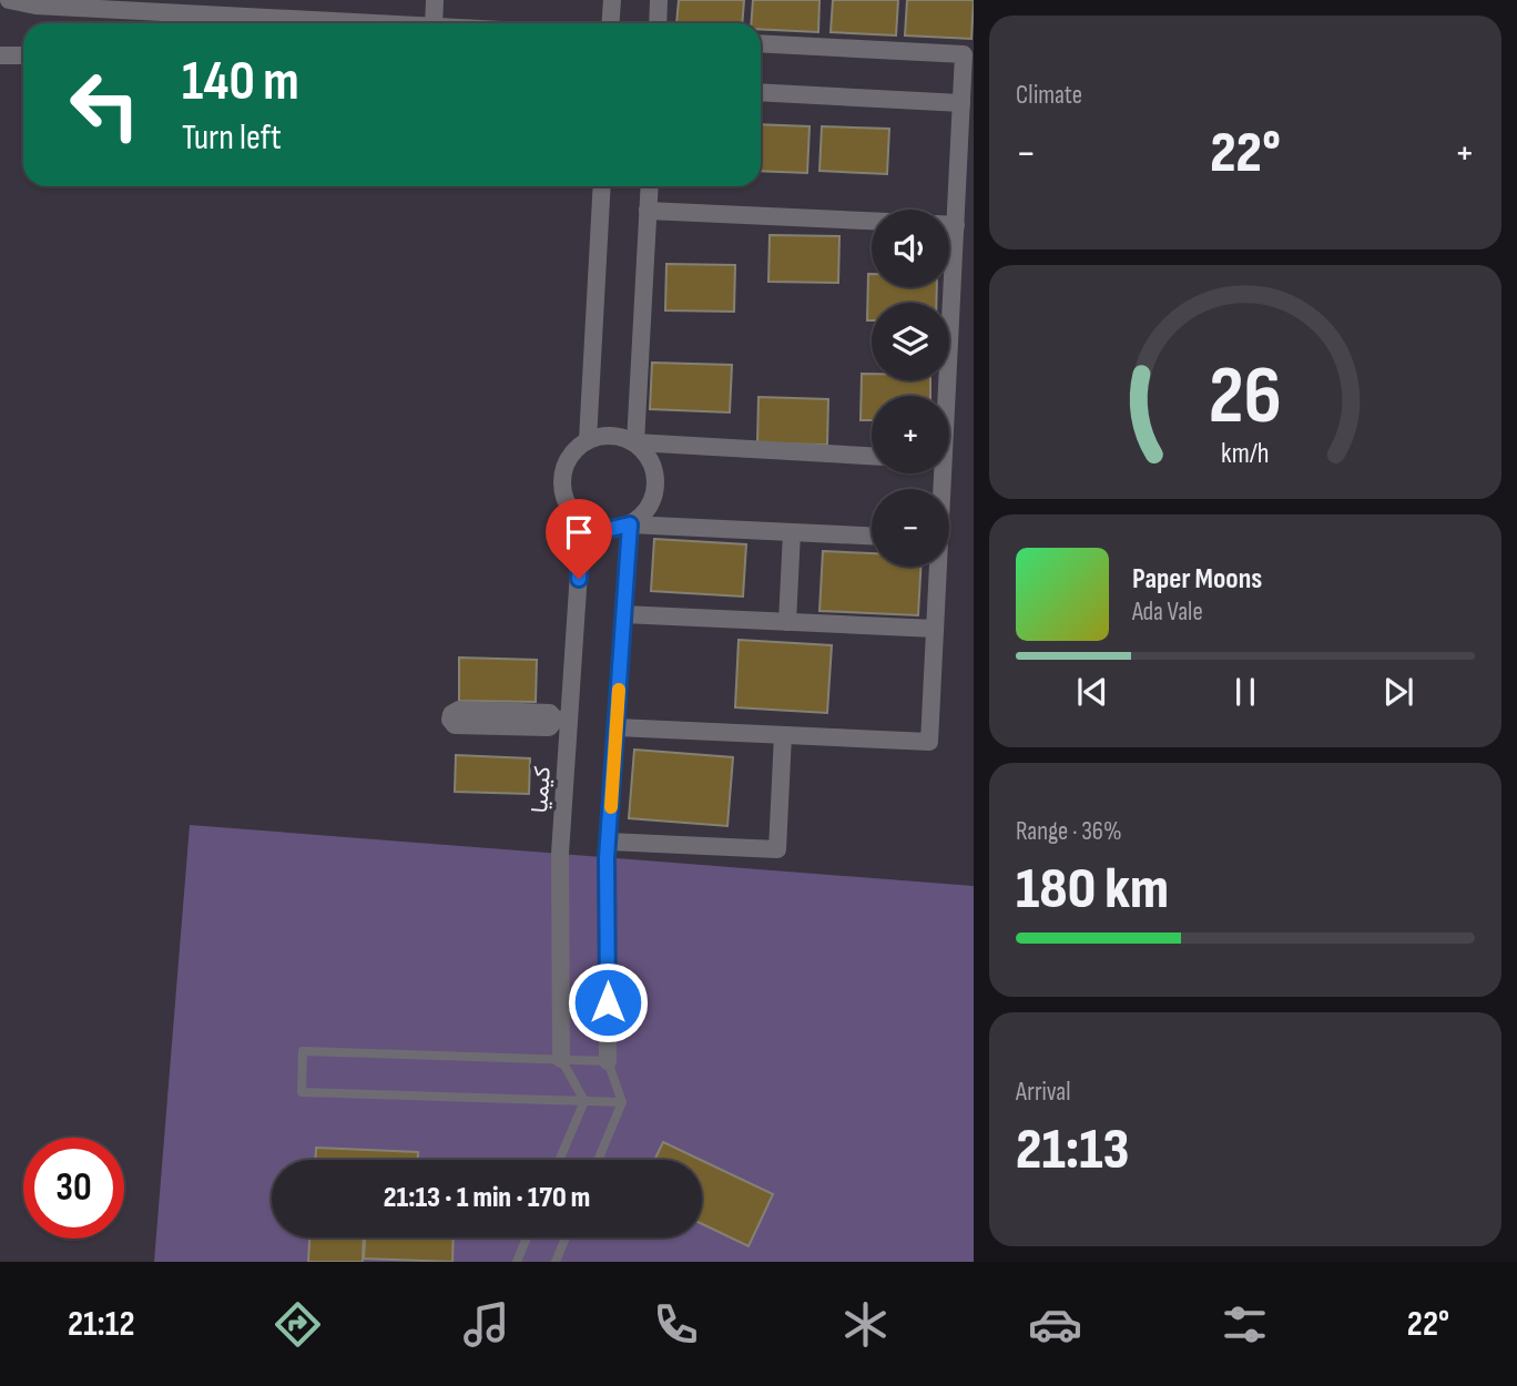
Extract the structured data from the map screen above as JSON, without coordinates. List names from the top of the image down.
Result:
{
  "streets": {
    "street": ["کیمیا"]
  },
  "page": {
    "tile": [
      "Climate",
      ["Range · 36%", "180 km"],
      ["Arrival", "21:13"]
    ],
    "turn": ["140 m", "Turn left"],
    "heat": ["−", "22°", "+"],
    "map_buttons": ["+", "−"],
    "song": ["Paper Moons", "Ada Vale"],
    "limit": "30",
    "trip": "21:13 · 1 min · 170 m",
    "tabs": ["21:12", "22°"],
    "gauge": ["26", "km/h"]
  }
}
